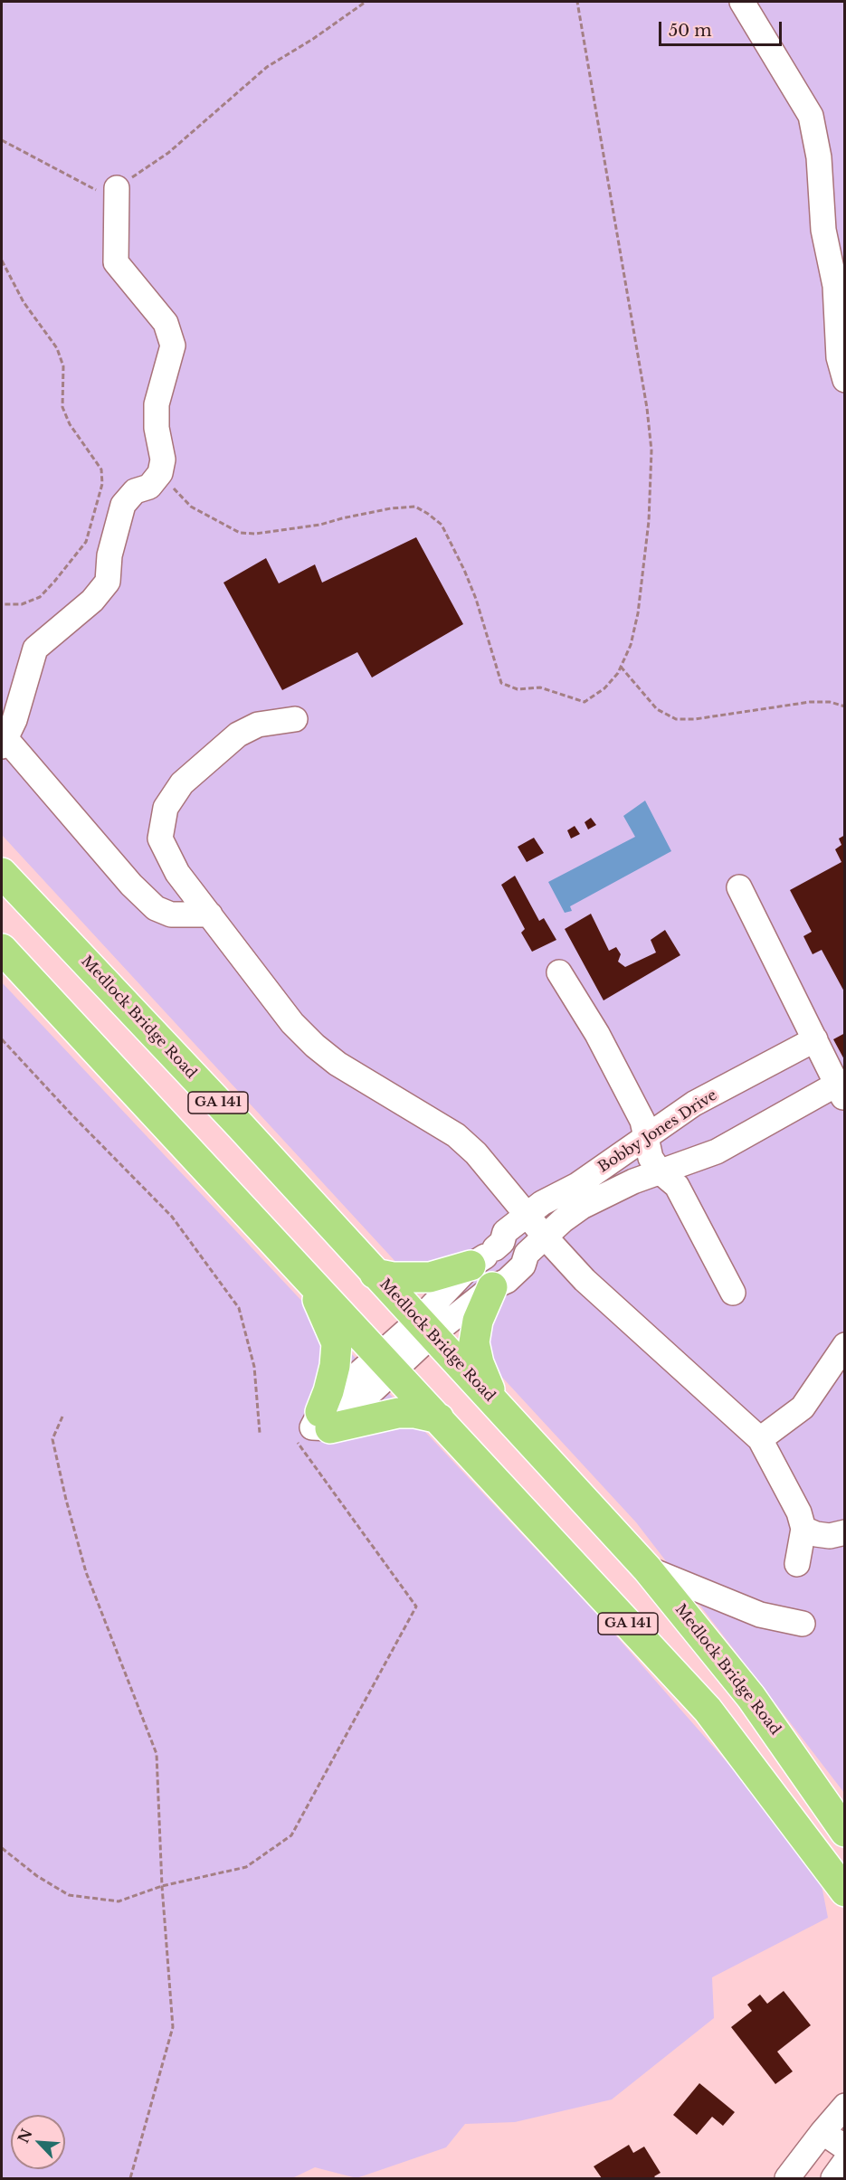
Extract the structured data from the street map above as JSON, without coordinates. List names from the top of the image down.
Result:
{
  "streets": {
    "highway": ["Medlock Bridge Road", "GA 141"],
    "street": ["Bobby Jones Drive"]
  },
  "crossings": [
    ["Medlock Bridge Road", "Bobby Jones Drive"],
    ["GA 141", "Bobby Jones Drive"]
  ],
  "scale_bar": "50 m",
  "north": "top left"
}
